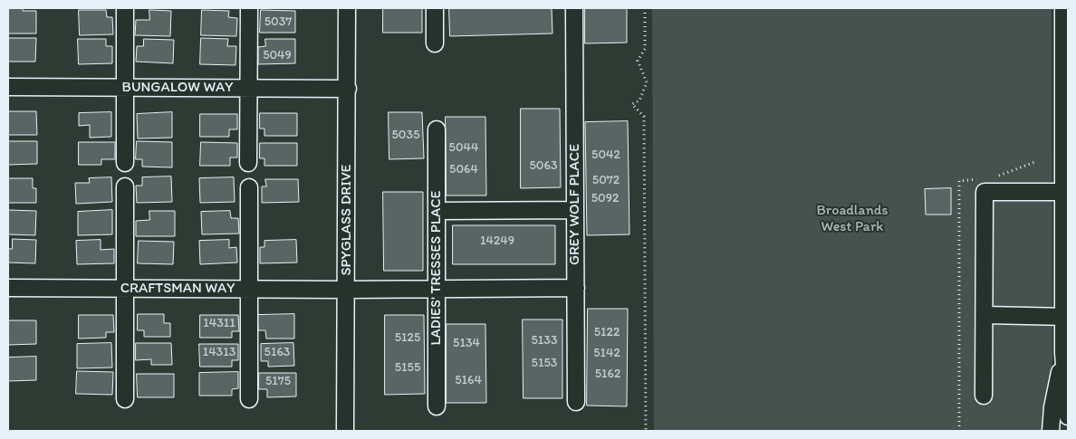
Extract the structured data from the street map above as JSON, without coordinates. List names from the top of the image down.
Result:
{
  "streets": {
    "street": [
      "BUNGALOW WAY",
      "GREY WOLF PLACE",
      "SPYGLASS DRIVE",
      "LADIES' TRESSES PLACE",
      "CRAFTSMAN WAY"
    ]
  },
  "crossings": [
    ["BUNGALOW WAY", "SPYGLASS DRIVE"],
    ["GREY WOLF PLACE", "CRAFTSMAN WAY"],
    ["SPYGLASS DRIVE", "CRAFTSMAN WAY"],
    ["LADIES' TRESSES PLACE", "CRAFTSMAN WAY"]
  ],
  "parks": ["Broadlands West Park"],
  "house_numbers": [
    "5037",
    "5049",
    "5035",
    "5044",
    "5042",
    "5063",
    "5064",
    "5072",
    "5092",
    "14249",
    "14311",
    "5122",
    "5125",
    "5133",
    "5134",
    "14313",
    "5163",
    "5142",
    "5153",
    "5155",
    "5162",
    "5164",
    "5175"
  ]
}
